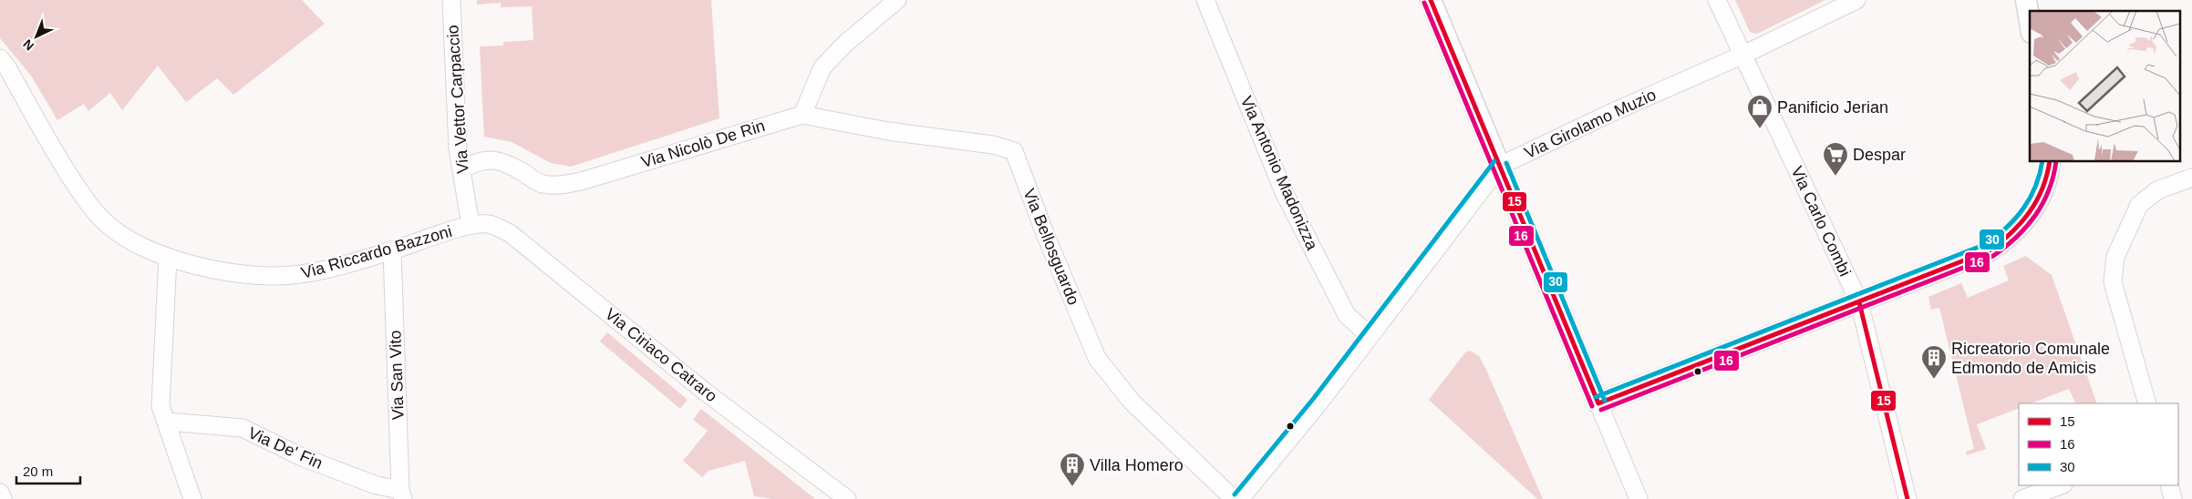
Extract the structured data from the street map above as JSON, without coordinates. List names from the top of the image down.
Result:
{
  "streets": {
    "street": [
      "Via Vettor Carpaccio",
      "Via Girolamo Muzio",
      "Via Nicolò De Rin",
      "Via Antonio Madonizza",
      "Via Carlo Combi",
      "Via Bellosguardo",
      "Via Riccardo Bazzoni",
      "Via Ciriaco Catraro",
      "Via San Vito",
      "Via De' Fin"
    ]
  },
  "crossings": [
    ["Via Vettor Carpaccio", "Via Nicolò De Rin"],
    ["Via Vettor Carpaccio", "Via Riccardo Bazzoni"],
    ["Via Vettor Carpaccio", "Via Ciriaco Catraro"],
    ["Via Girolamo Muzio", "Via Antonio Madonizza"],
    ["Via Girolamo Muzio", "Via Carlo Combi"],
    ["Via Nicolò De Rin", "Via Bellosguardo"],
    ["Via Riccardo Bazzoni", "Via Ciriaco Catraro"],
    ["Via Riccardo Bazzoni", "Via San Vito"],
    ["Via San Vito", "Via De' Fin"]
  ],
  "places": {
    "shop": ["Panificio Jerian"],
    "supermarket": ["Despar"],
    "building": ["Ricreatorio Comunale Edmondo de Amicis", "Villa Homero"]
  },
  "lines": ["transit line 15", "transit line 16", "transit line 30"],
  "legend": ["15", "16", "30"],
  "scale_bar": "20 m",
  "north": "bottom left"
}
